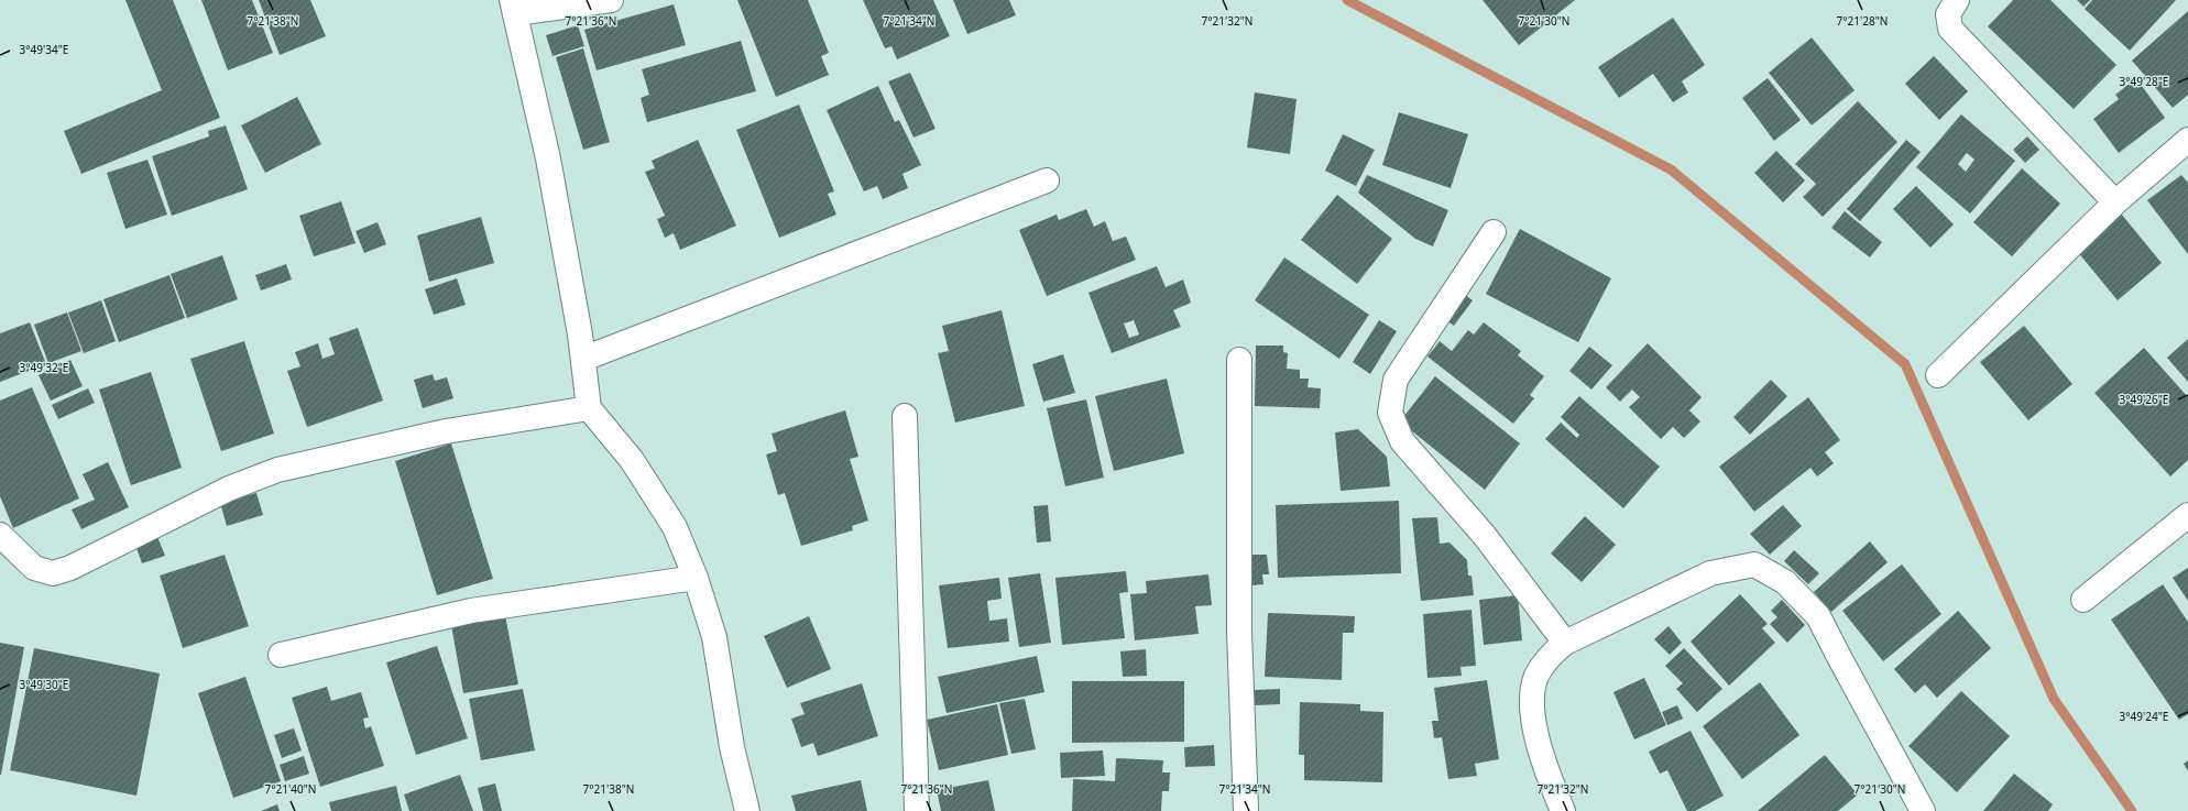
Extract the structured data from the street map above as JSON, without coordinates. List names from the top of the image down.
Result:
{
  "coordinates": [
    "7°21'38\"N",
    "7°21'36\"N",
    "7°21'34\"N",
    "7°21'32\"N",
    "7°21'30\"N",
    "7°21'28\"N",
    "3°49'34\"E",
    "3°49'28\"E",
    "3°49'32\"E",
    "3°49'26\"E",
    "3°49'30\"E",
    "3°49'24\"E",
    "7°21'40\"N"
  ]
}
